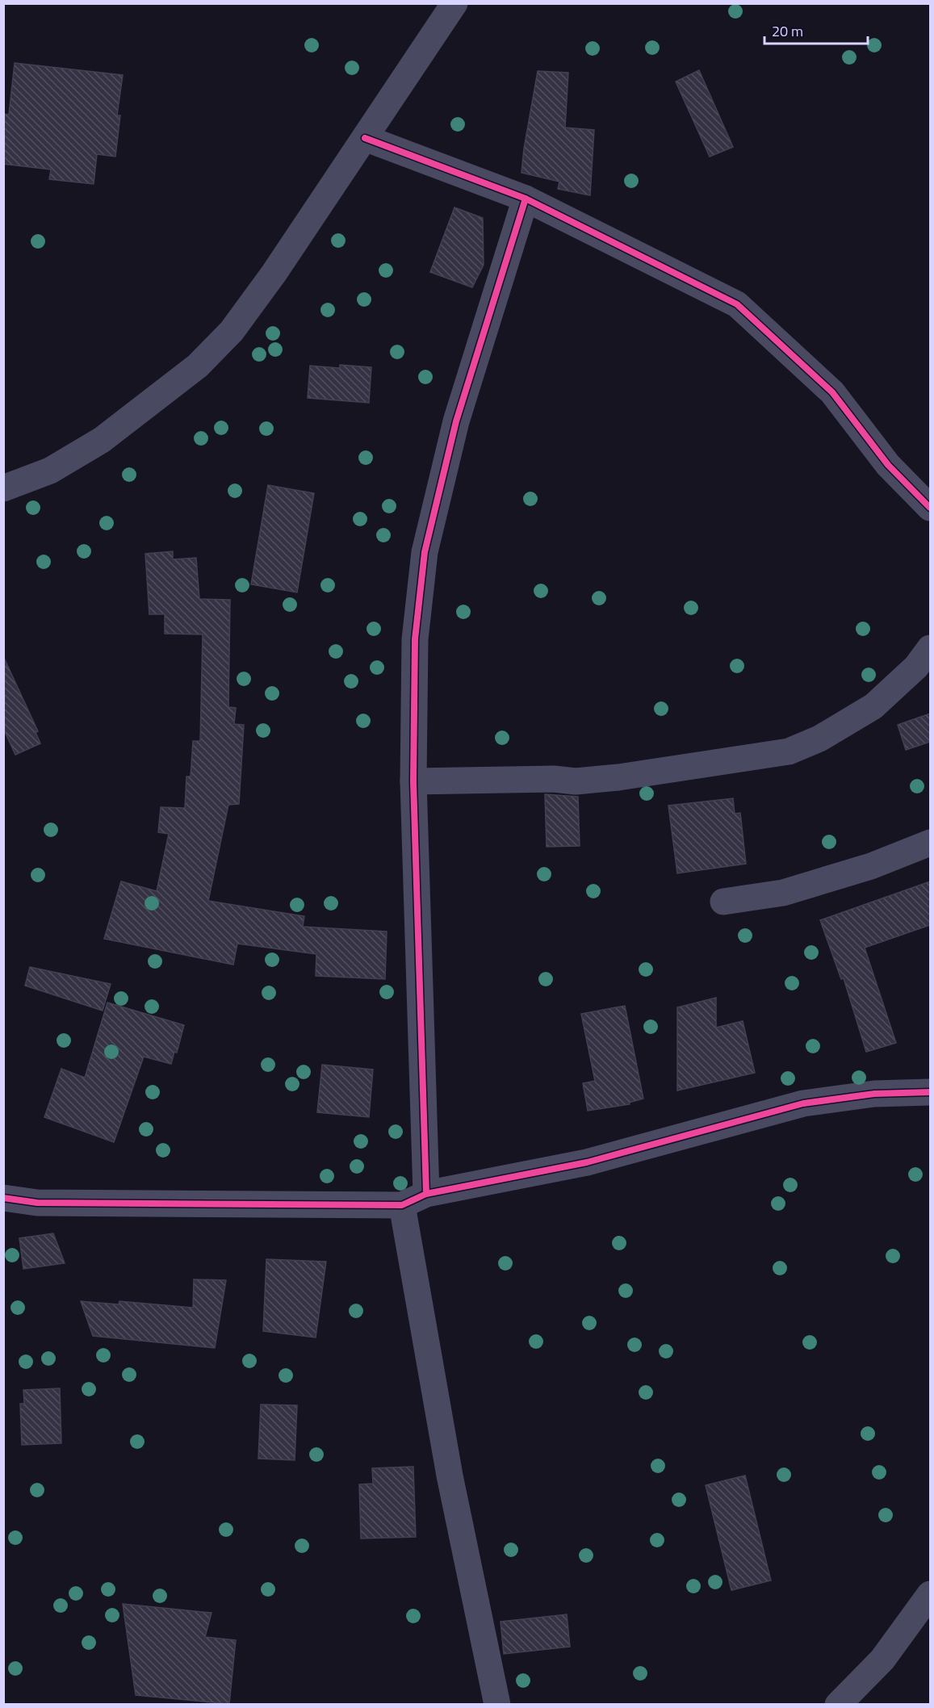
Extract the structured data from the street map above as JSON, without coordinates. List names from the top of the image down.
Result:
{
  "scale_bar": "20 m"
}
